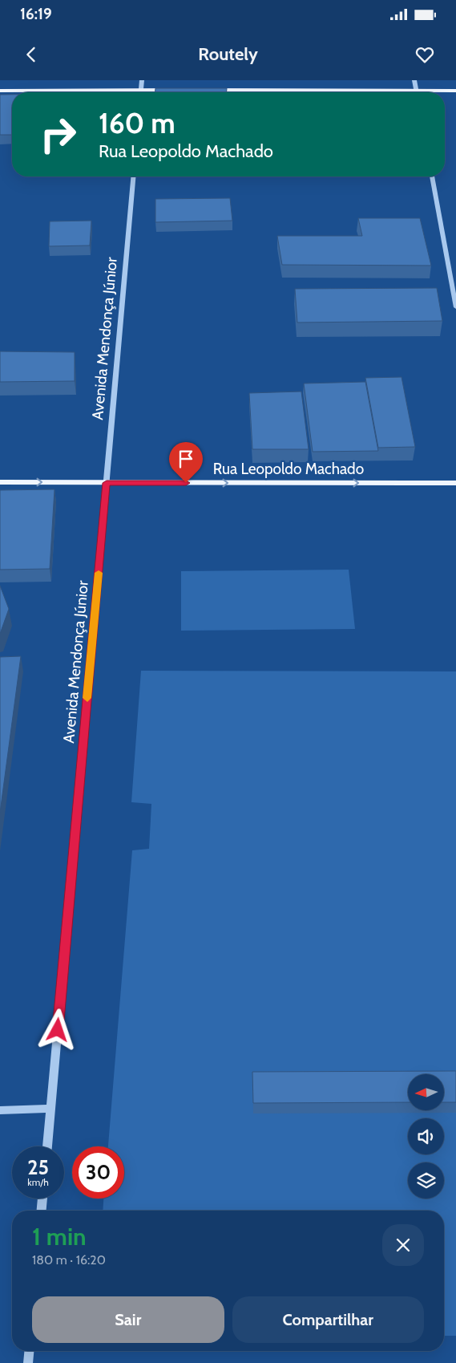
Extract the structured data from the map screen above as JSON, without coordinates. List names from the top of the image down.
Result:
{
  "streets": {
    "main road": ["Rua Leopoldo Machado"],
    "street": ["Avenida Mendonça Júnior"]
  },
  "crossings": [
    ["Avenida Mendonça Júnior", "Rua Leopoldo Machado"]
  ],
  "one_way": ["Rua Leopoldo Machado"],
  "north": "left",
  "page": {
    "status": "16:19",
    "header": "Routely",
    "turn": ["160 m", "Rua Leopoldo Machado"],
    "speed": "25 km/h",
    "limit": "30",
    "heading": ["1 min", "180 m · 16:20"],
    "buttons": ["Sair", "Compartilhar"]
  }
}
